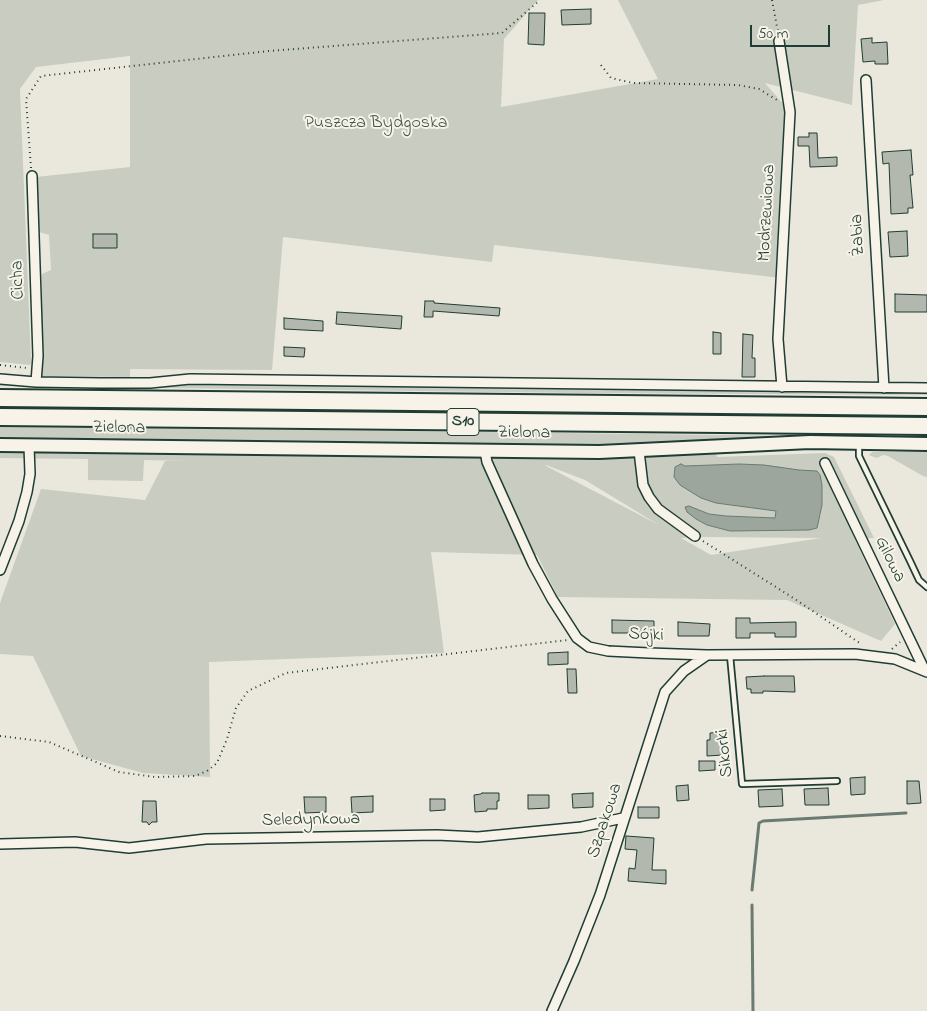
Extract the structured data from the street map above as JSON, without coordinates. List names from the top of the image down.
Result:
{
  "streets": {
    "highway": ["S10"],
    "street": [
      "Modrzewiowa",
      "Żabia",
      "Cicha",
      "Zielona",
      "Gilowa",
      "Sójki",
      "Seledynkowa",
      "Szpakowa"
    ],
    "lane": ["Sikorki"]
  },
  "crossings": [
    ["Zielona", "Sójki"],
    ["Gilowa", "Sójki"],
    ["Sójki", "Sikorki"],
    ["Sójki", "Szpakowa"],
    ["Seledynkowa", "Szpakowa"]
  ],
  "parks": ["Puszcza Bydgoska"],
  "scale_bar": "50 m"
}
